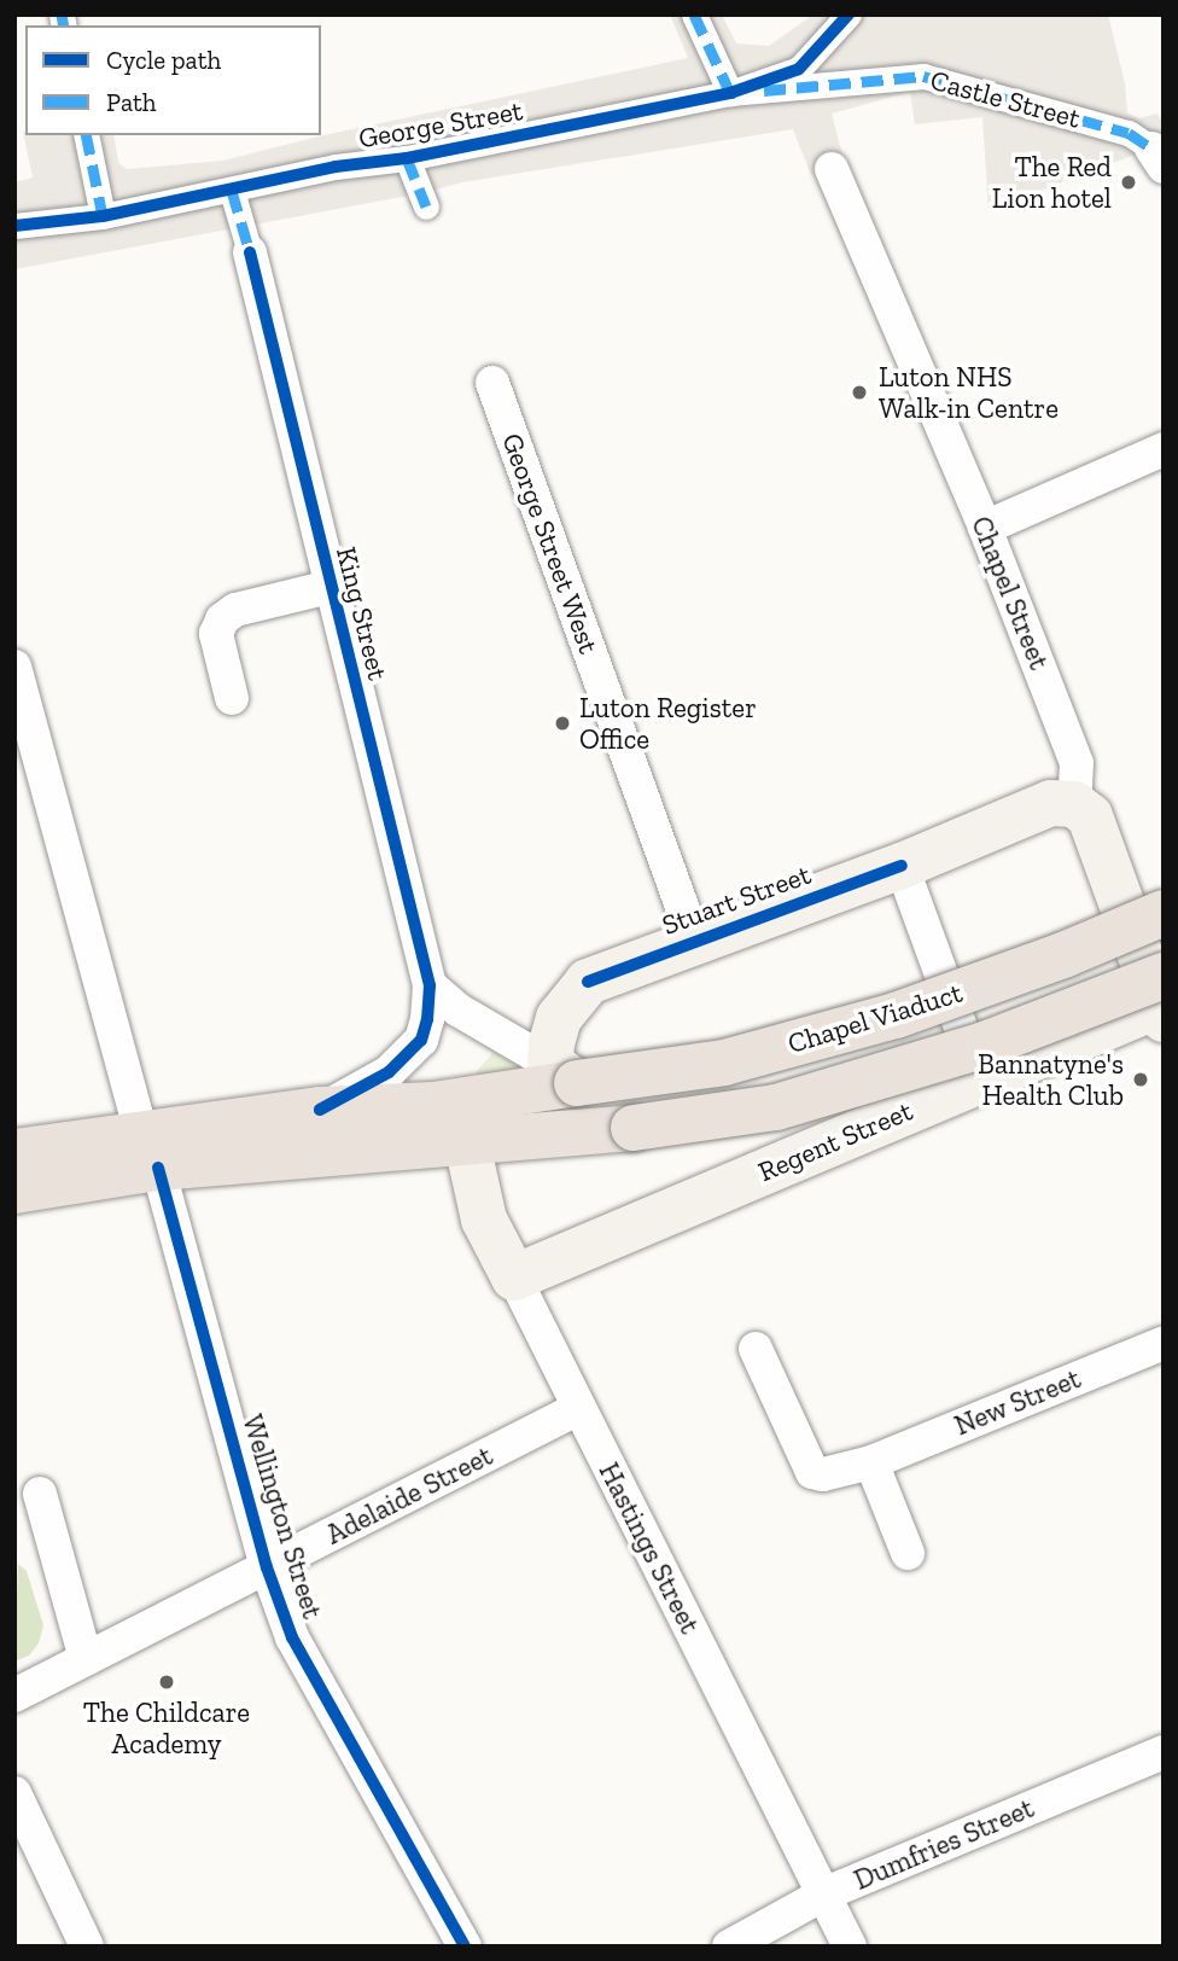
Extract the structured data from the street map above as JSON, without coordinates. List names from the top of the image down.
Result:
{
  "streets": {
    "highway": ["Chapel Viaduct"],
    "main road": ["Stuart Street", "Regent Street", "Hastings Street"],
    "street": [
      "Castle Street",
      "George Street",
      "George Street West",
      "Chapel Street",
      "King Street",
      "New Street",
      "Adelaide Street",
      "Wellington Street",
      "Dumfries Street"
    ]
  },
  "crossings": [
    ["Castle Street", "George Street"],
    ["George Street", "King Street"],
    ["George Street West", "Stuart Street"],
    ["Chapel Street", "Stuart Street"],
    ["Stuart Street", "Chapel Viaduct"],
    ["Chapel Viaduct", "Regent Street"],
    ["Chapel Viaduct", "Hastings Street"],
    ["Regent Street", "Hastings Street"],
    ["Adelaide Street", "Wellington Street"],
    ["Adelaide Street", "Hastings Street"],
    ["Hastings Street", "Dumfries Street"]
  ],
  "places": [
    "The Red Lion hotel",
    "Luton NHS Walk-in Centre",
    "Luton Register Office",
    "Bannatyne's Health Club",
    "The Childcare Academy"
  ],
  "legend": ["Cycle path", "Path"]
}
